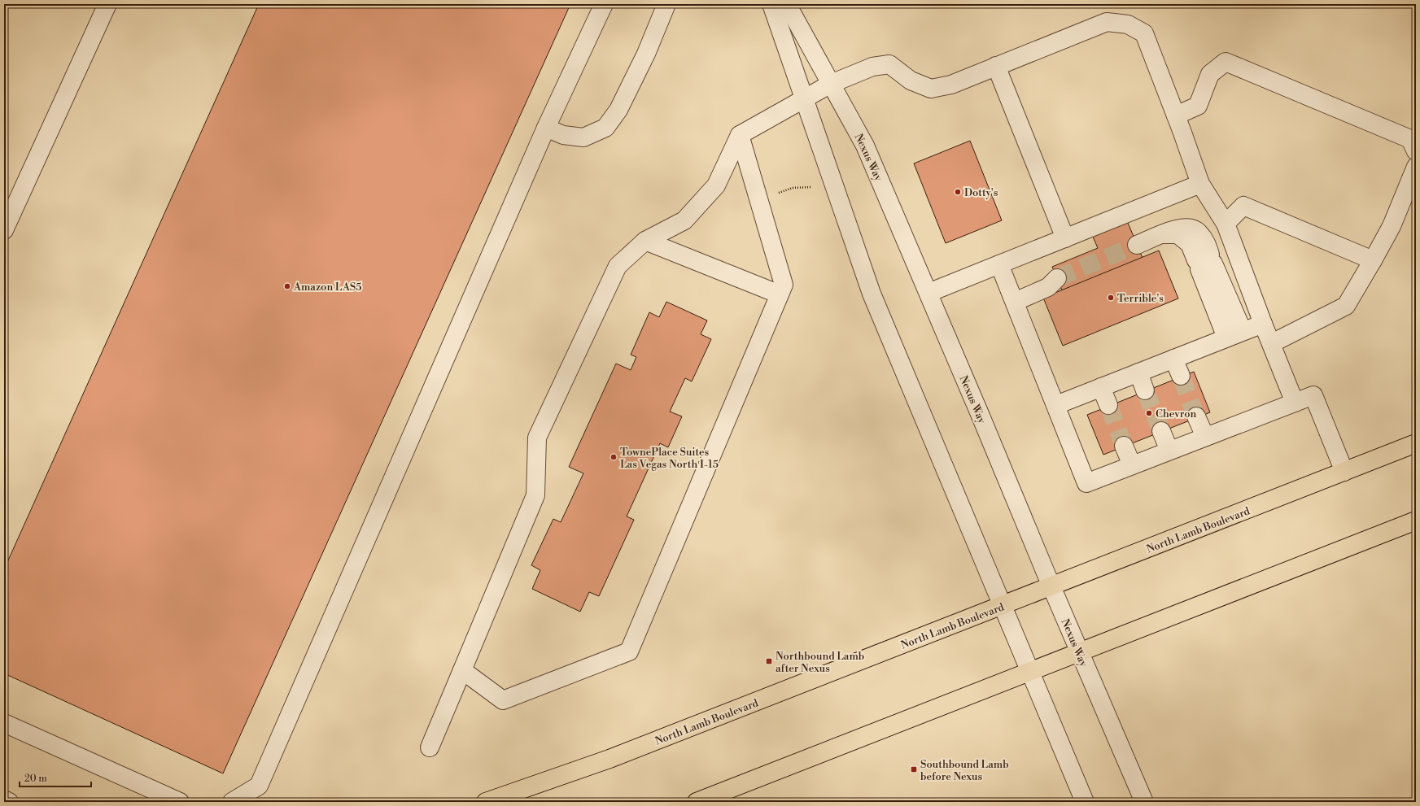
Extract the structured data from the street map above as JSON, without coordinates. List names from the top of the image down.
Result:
{
  "streets": {
    "main road": ["North Lamb Boulevard"],
    "street": ["Nexus Way"]
  },
  "crossings": [
    ["Nexus Way", "North Lamb Boulevard"]
  ],
  "places": {
    "other": [
      "Dotty's",
      "Amazon LAS5",
      "Terrible's",
      "Chevron",
      "TownePlace Suites Las Vegas North I-15"
    ],
    "transit": ["Northbound Lamb after Nexus", "Southbound Lamb before Nexus"]
  },
  "scale_bar": "20 m"
}
